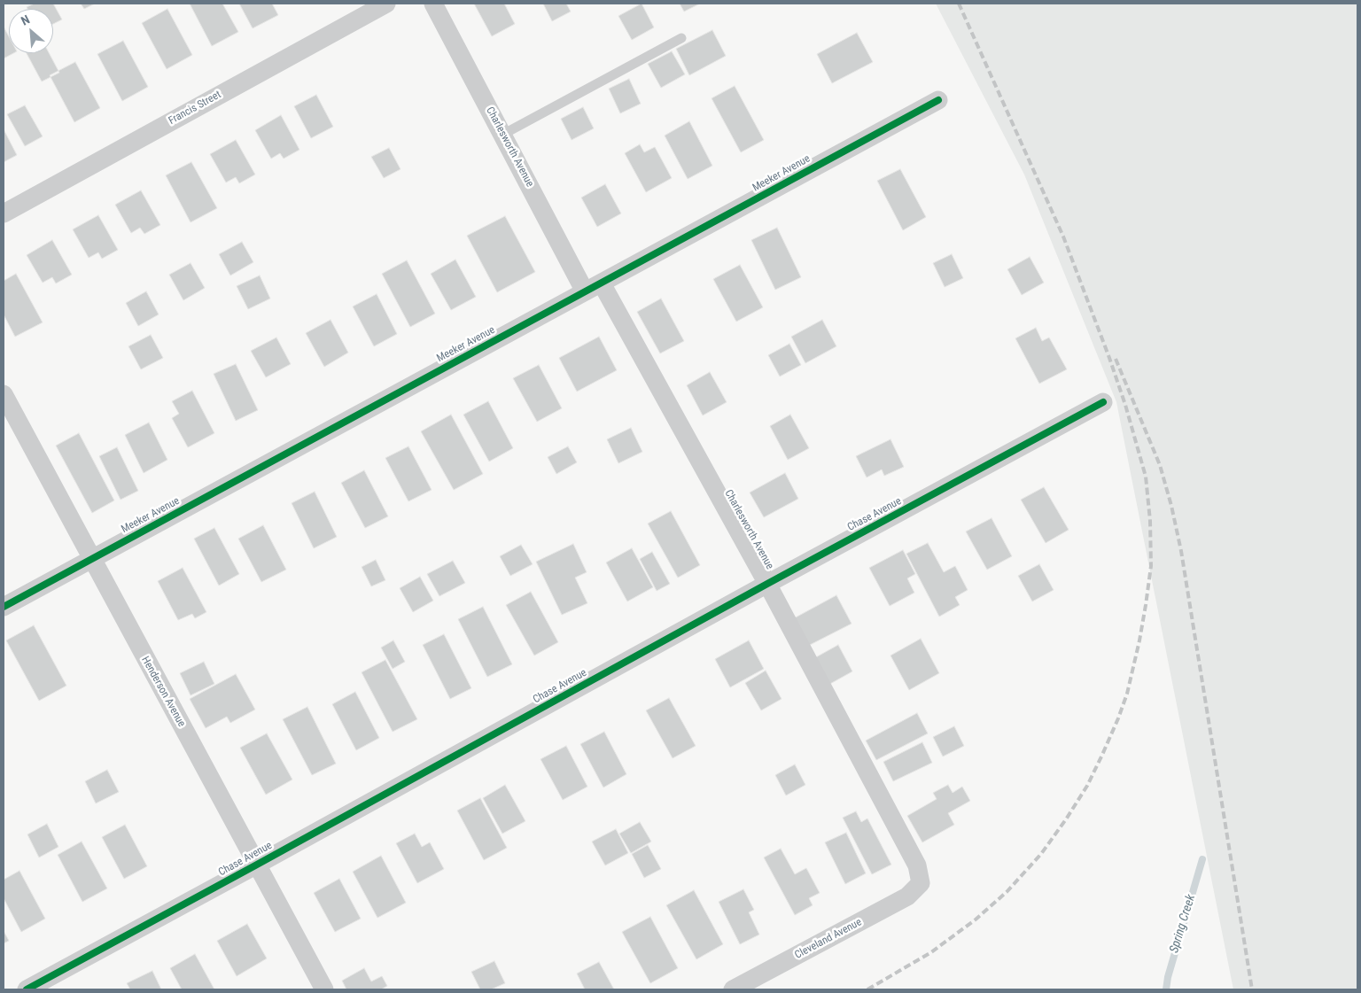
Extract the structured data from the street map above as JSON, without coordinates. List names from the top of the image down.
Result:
{
  "streets": {
    "street": [
      "Francis Street",
      "Charlesworth Avenue",
      "Meeker Avenue",
      "Chase Avenue",
      "Henderson Avenue",
      "Cleveland Avenue"
    ]
  },
  "crossings": [
    ["Charlesworth Avenue", "Meeker Avenue"],
    ["Charlesworth Avenue", "Chase Avenue"],
    ["Charlesworth Avenue", "Cleveland Avenue"],
    ["Meeker Avenue", "Henderson Avenue"],
    ["Chase Avenue", "Henderson Avenue"]
  ],
  "water": ["Spring Creek"],
  "north": "top left"
}
